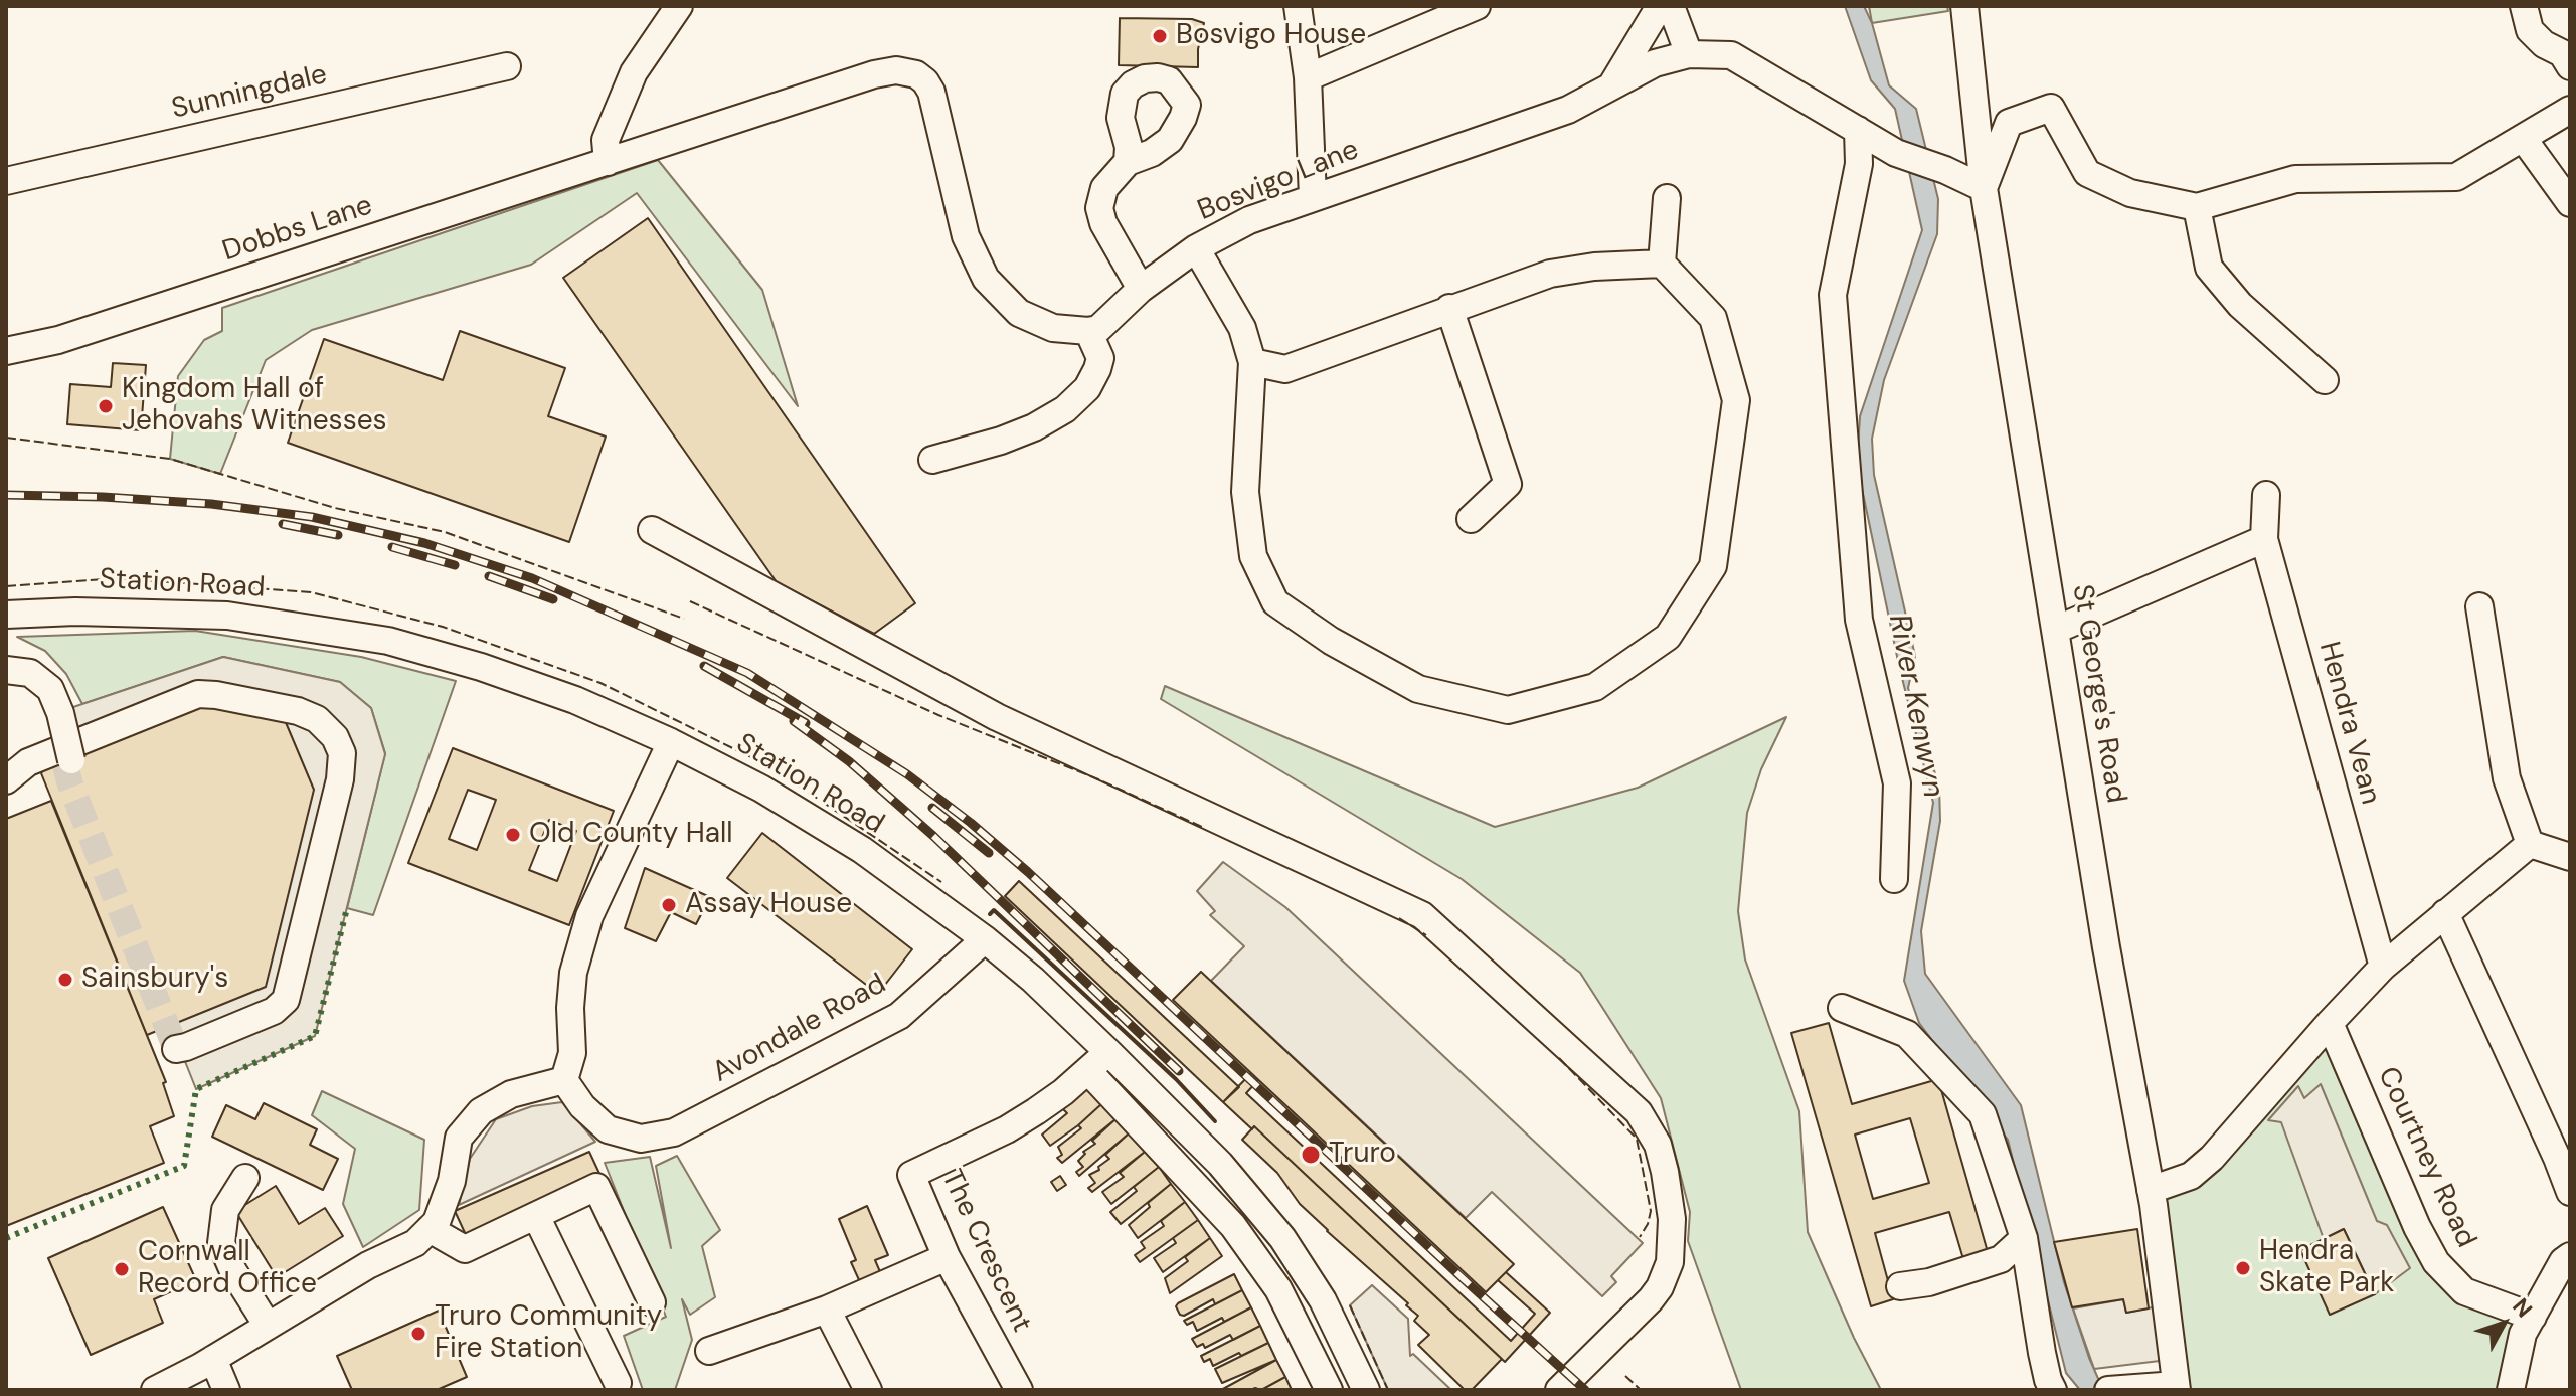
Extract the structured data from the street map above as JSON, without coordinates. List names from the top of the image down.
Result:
{
  "streets": {
    "street": [
      "Sunningdale",
      "Bosvigo Lane",
      "Dobbs Lane",
      "Station Road",
      "St George's Road",
      "Hendra Vean",
      "Avondale Road",
      "Courtney Road",
      "The Crescent"
    ]
  },
  "crossings": [
    ["Bosvigo Lane", "St George's Road"],
    ["Station Road", "Avondale Road"],
    ["Station Road", "The Crescent"]
  ],
  "water": ["River Kenwyn"],
  "places": [
    "Bosvigo House",
    "Kingdom Hall of Jehovahs Witnesses",
    "Old County Hall",
    "Assay House",
    "Sainsbury's",
    "Truro",
    "Hendra Skate Park",
    "Cornwall Record Office",
    "Truro Community Fire Station"
  ],
  "north": "top right"
}
